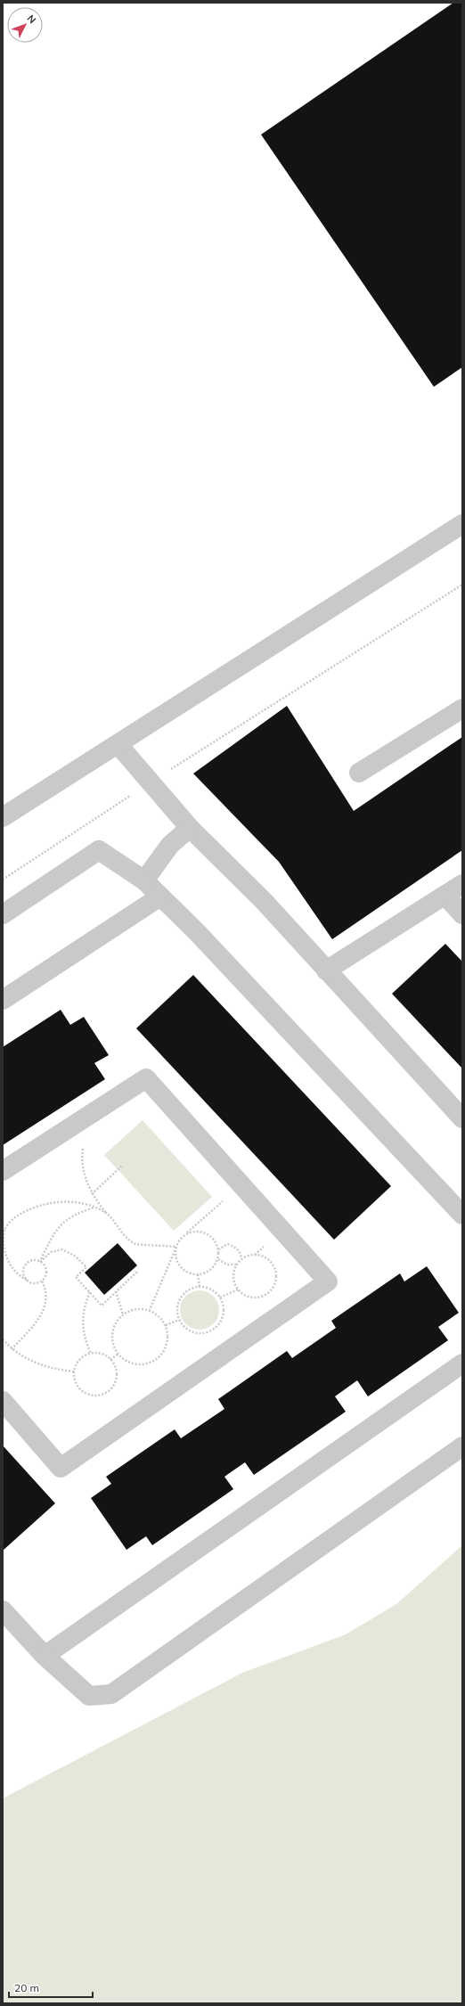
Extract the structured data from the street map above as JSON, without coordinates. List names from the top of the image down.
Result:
{
  "scale_bar": "20 m",
  "north": "top right"
}
